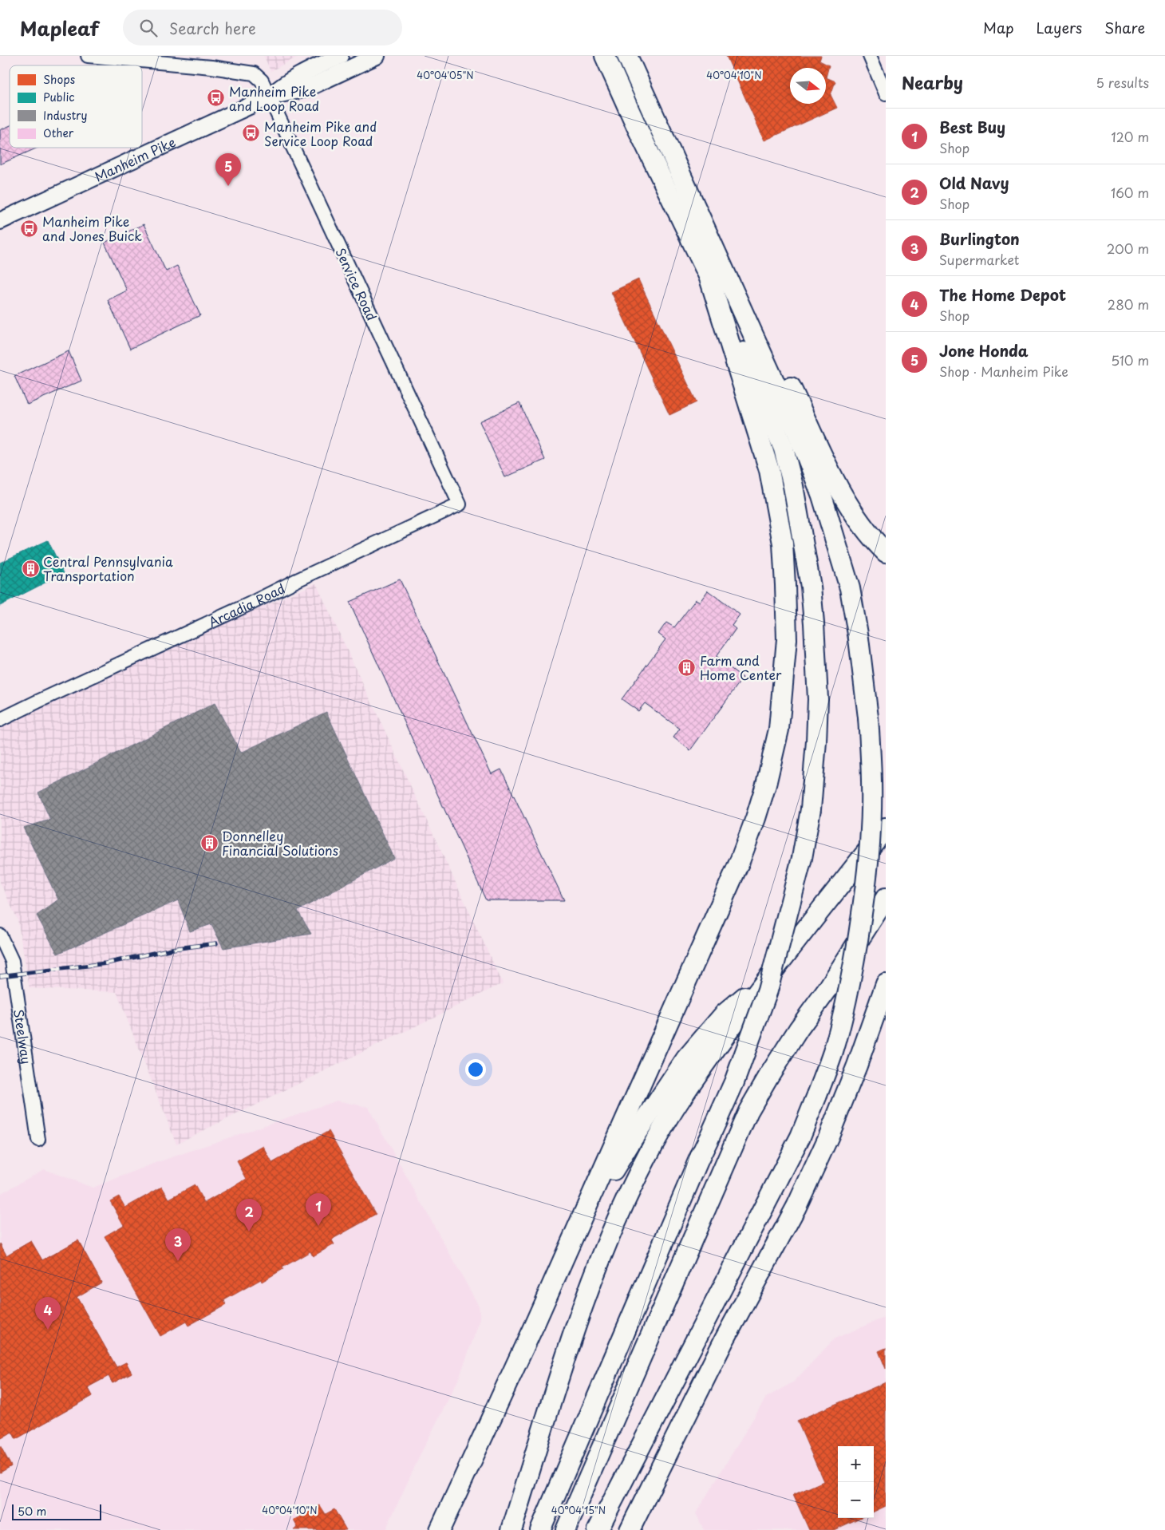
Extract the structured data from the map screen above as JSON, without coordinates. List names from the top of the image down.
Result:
{
  "streets": {
    "main road": ["Manheim Pike"],
    "street": ["Service Road", "Arcadia Road", "Steelway"]
  },
  "crossings": [
    ["Manheim Pike", "Service Road"],
    ["Service Road", "Arcadia Road"]
  ],
  "places": {
    "bus stop": ["Manheim Pike and Loop Road", "Manheim Pike and Service Loop Road", "Manheim Pike and Jones Buick"],
    "building": ["Central Pennsylvania Transportation", "Farm and Home Center", "Donnelley Financial Solutions"]
  },
  "legend": [
    "Shops",
    "Public",
    "Industry",
    "Other"
  ],
  "scale_bar": "50 m",
  "north": "right",
  "page": {
    "header": "Mapleaf",
    "search": "Search here",
    "nav": ["Map", "Layers", "Share"],
    "heading": ["Nearby", "5 results"],
    "list": [
      {
        "mark": "1",
        "name": "Best Buy",
        "note": "Shop",
        "value": "120 m"
      },
      {
        "mark": "2",
        "name": "Old Navy",
        "note": "Shop",
        "value": "160 m"
      },
      {
        "mark": "3",
        "name": "Burlington",
        "note": "Supermarket",
        "value": "200 m"
      },
      {
        "mark": "4",
        "name": "The Home Depot",
        "note": "Shop",
        "value": "280 m"
      },
      {
        "mark": "5",
        "name": "Jone Honda",
        "note": "Shop · Manheim Pike",
        "value": "510 m"
      }
    ],
    "pins": [
      "5",
      "1",
      "2",
      "3",
      "4"
    ],
    "map_buttons": ["+", "−"],
    "scale": "50 m"
  },
  "coordinates": ["40°04'05\"N", "40°04'10\"N", "40°04'15\"N"]
}
